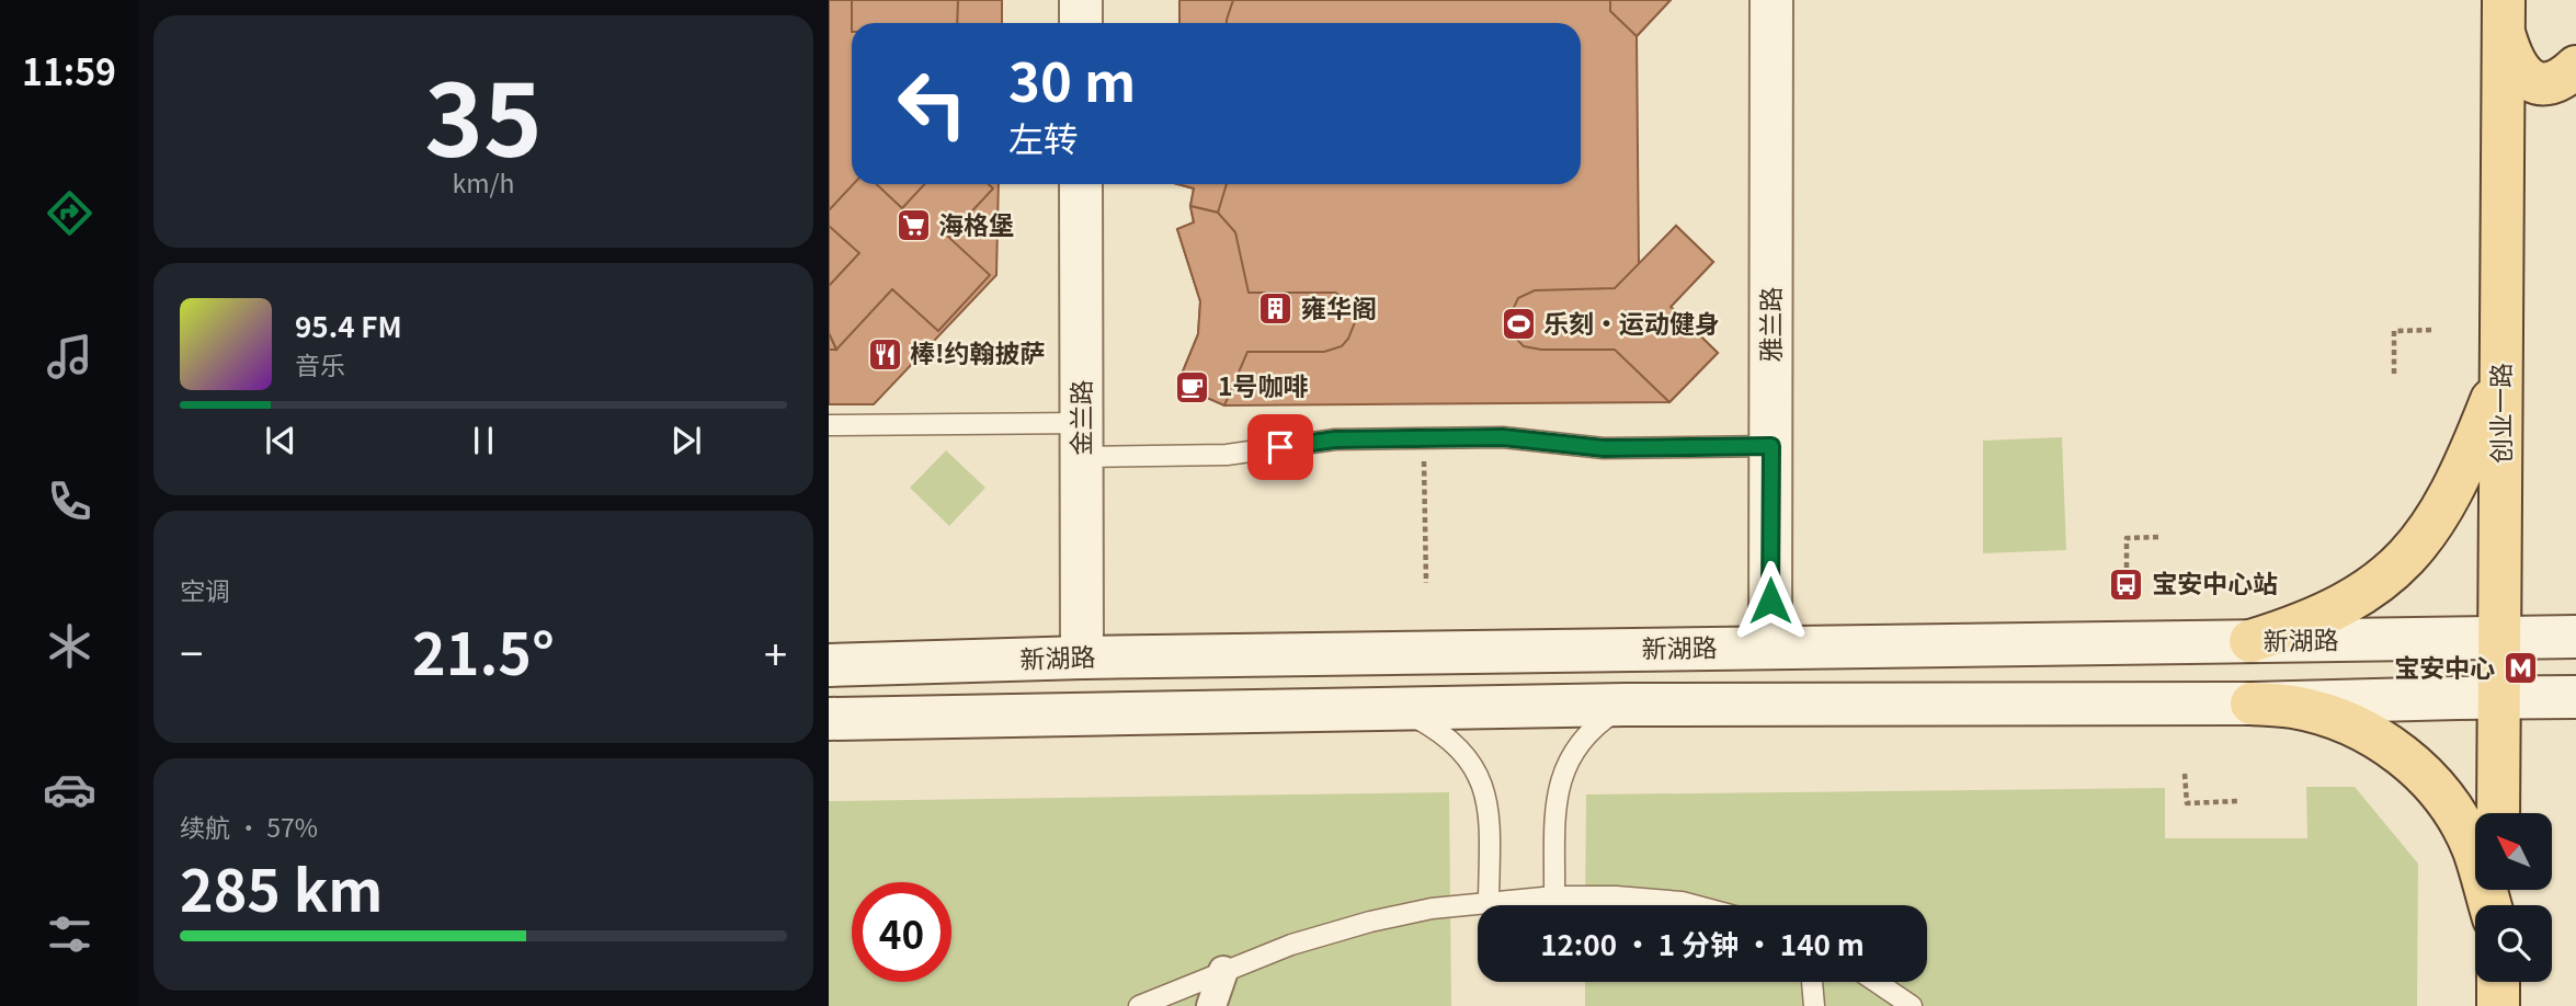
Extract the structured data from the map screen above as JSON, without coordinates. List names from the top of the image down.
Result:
{
  "streets": {
    "main road": [
      "雅兰路",
      "创业一路",
      "金兰路",
      "新湖路"
    ]
  },
  "crossings": [
    ["雅兰路", "新湖路"],
    ["创业一路", "新湖路"],
    ["金兰路", "新湖路"]
  ],
  "places": {
    "supermarket": ["海格堡"],
    "building": ["雍华阁"],
    "sports": ["乐刻·运动健身"],
    "restaurant": ["棒!约翰披萨"],
    "cafe": ["1号咖啡"],
    "bus stop": ["宝安中心站"],
    "metro station": ["宝安中心"]
  },
  "north": "top left",
  "page": {
    "tabs": "11:59",
    "tile": [
      ["35", "km/h"],
      "空调",
      ["续航 · 57%", "285 km"]
    ],
    "turn": ["30 m", "左转"],
    "song": ["95.4 FM", "音乐"],
    "heat": ["−", "21.5°", "+"],
    "limit": "40",
    "trip": "12:00 · 1 分钟 · 140 m"
  }
}
